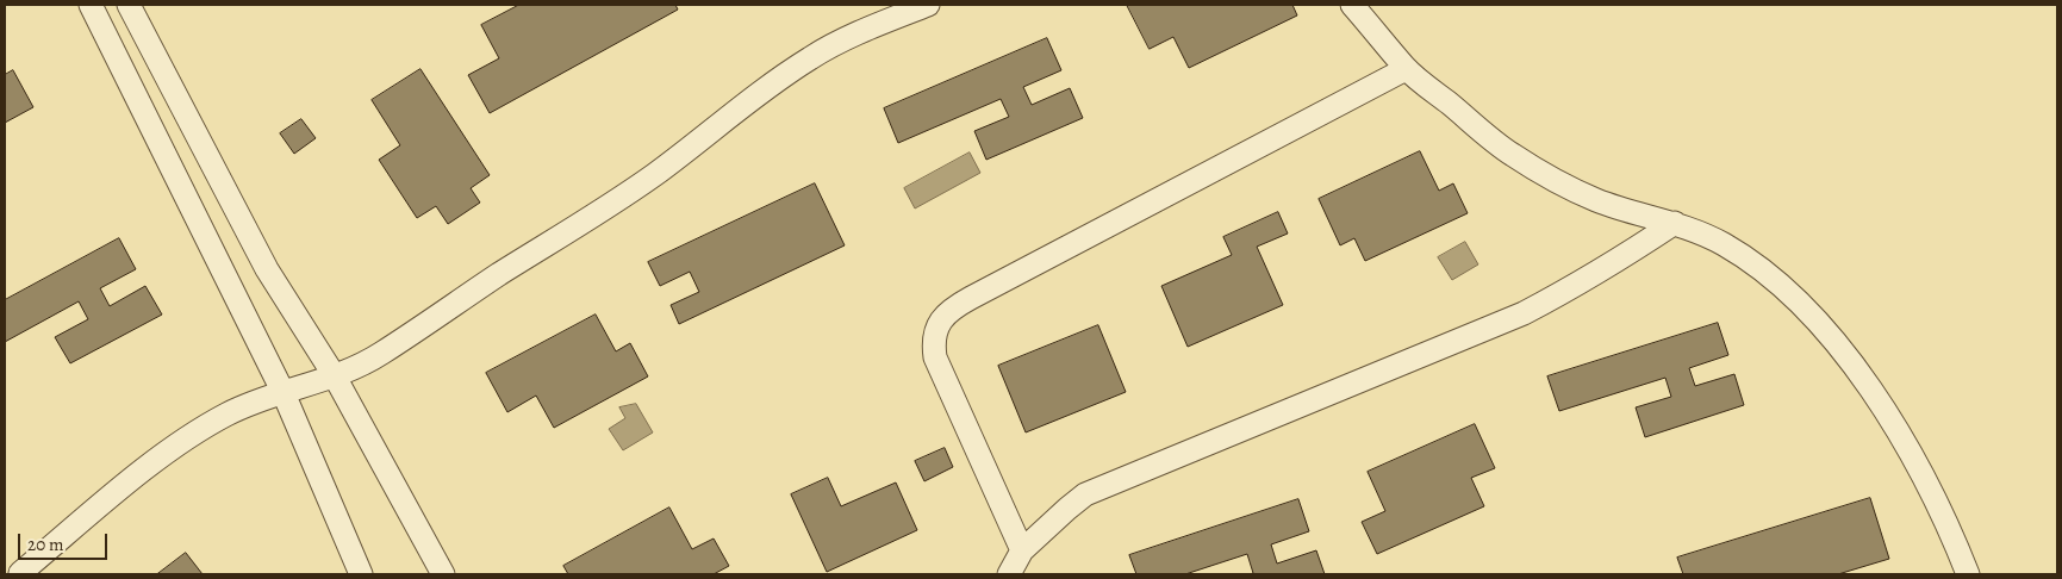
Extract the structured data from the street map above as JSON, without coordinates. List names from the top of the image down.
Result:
{
  "scale_bar": "20 m"
}
